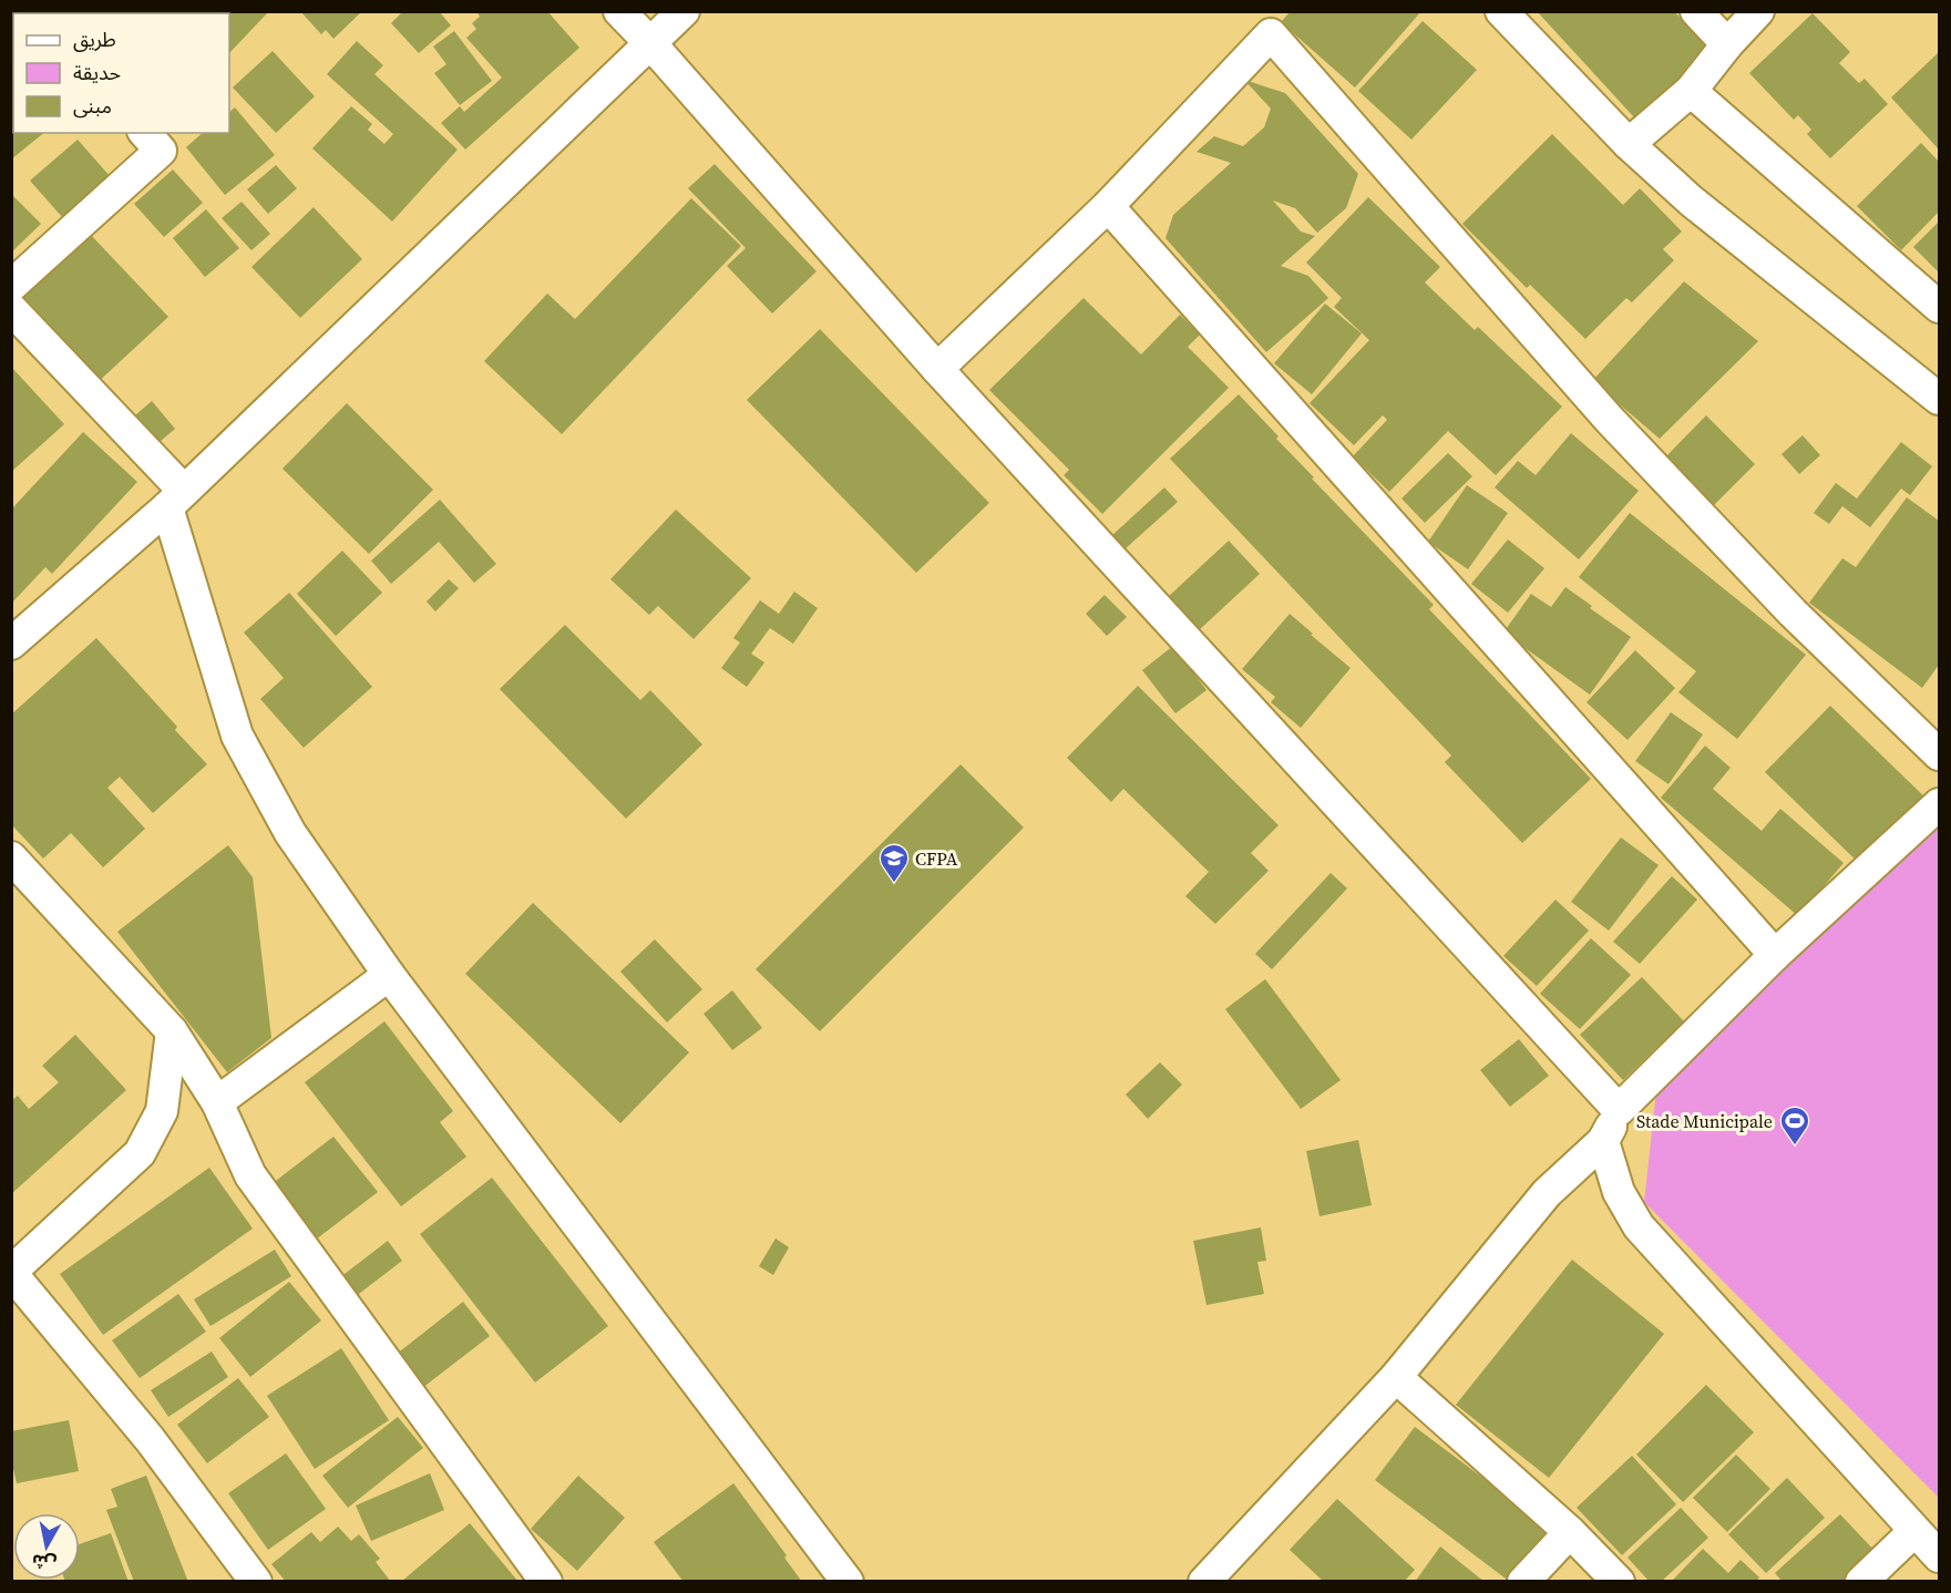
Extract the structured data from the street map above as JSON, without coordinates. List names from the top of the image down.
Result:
{
  "places": {
    "school or university": ["CFPA"],
    "sports": ["Stade Municipale"]
  },
  "legend": ["طريق", "حديقة", "مبنى"],
  "north": "bottom"
}
